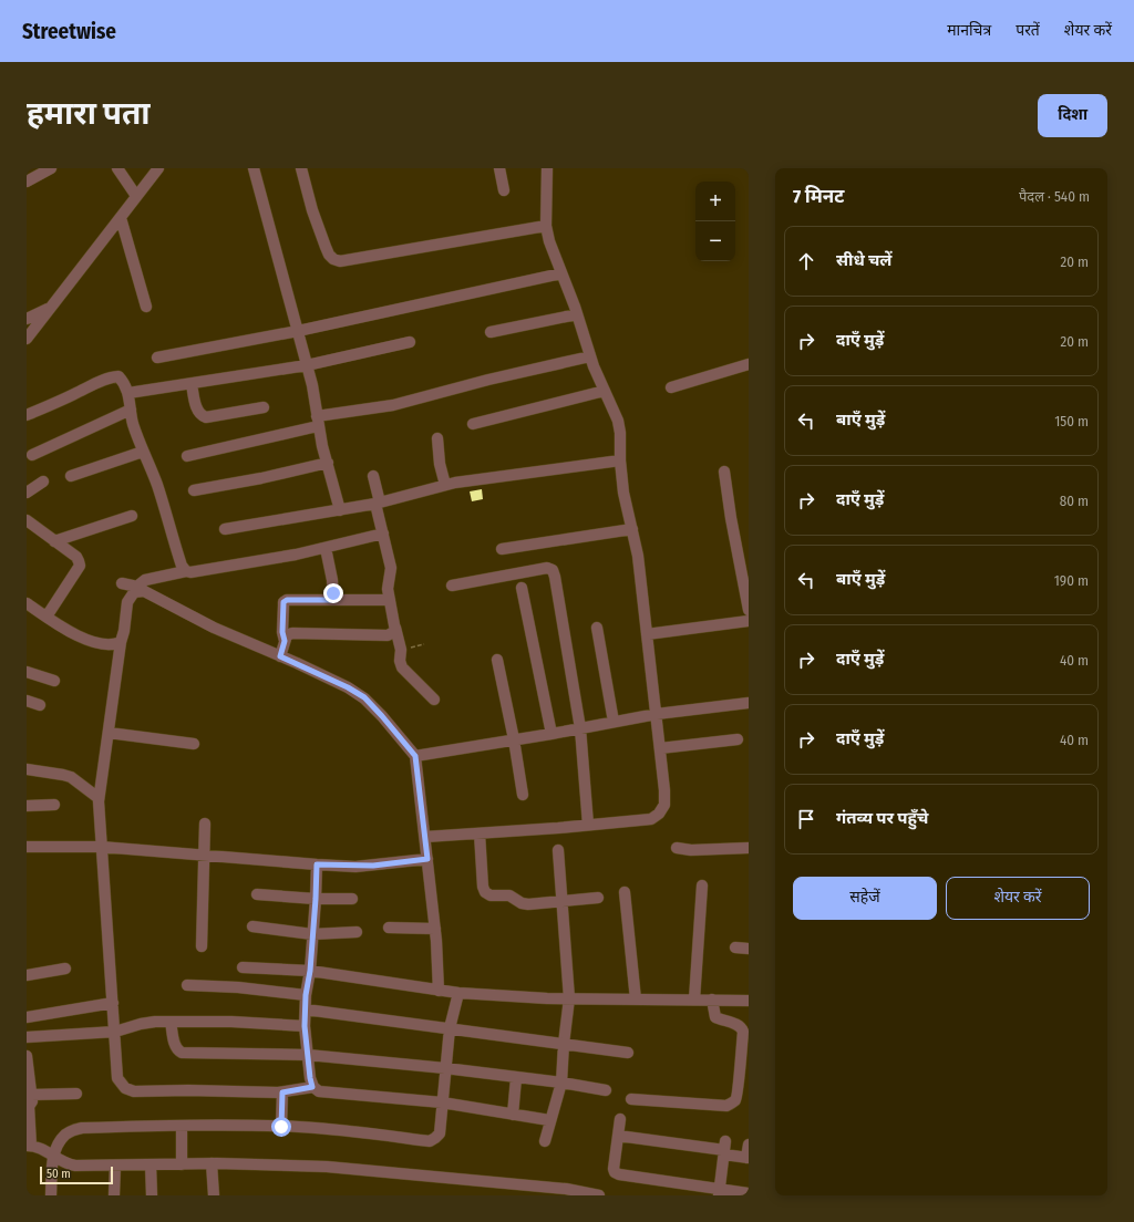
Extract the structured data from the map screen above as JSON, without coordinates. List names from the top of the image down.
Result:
{
  "scale_bar": "50 m",
  "page": {
    "header": "Streetwise",
    "nav": ["मानचित्र", "परतें", "शेयर करें"],
    "buttons": [
      "दिशा",
      ["सहेजें", "शेयर करें"]
    ],
    "title": "हमारा पता",
    "heading": ["7 मिनट", "पैदल · 540 m"],
    "map_buttons": ["+", "−"],
    "list": [
      ["सीधे चलें", "20 m"],
      ["दाएँ मुड़ें", "20 m"],
      ["बाएँ मुड़ें", "150 m"],
      ["दाएँ मुड़ें", "80 m"],
      ["बाएँ मुड़ें", "190 m"],
      ["दाएँ मुड़ें", "40 m"],
      ["दाएँ मुड़ें", "40 m"],
      "गंतव्य पर पहुँचे"
    ],
    "scale": "50 m"
  }
}
